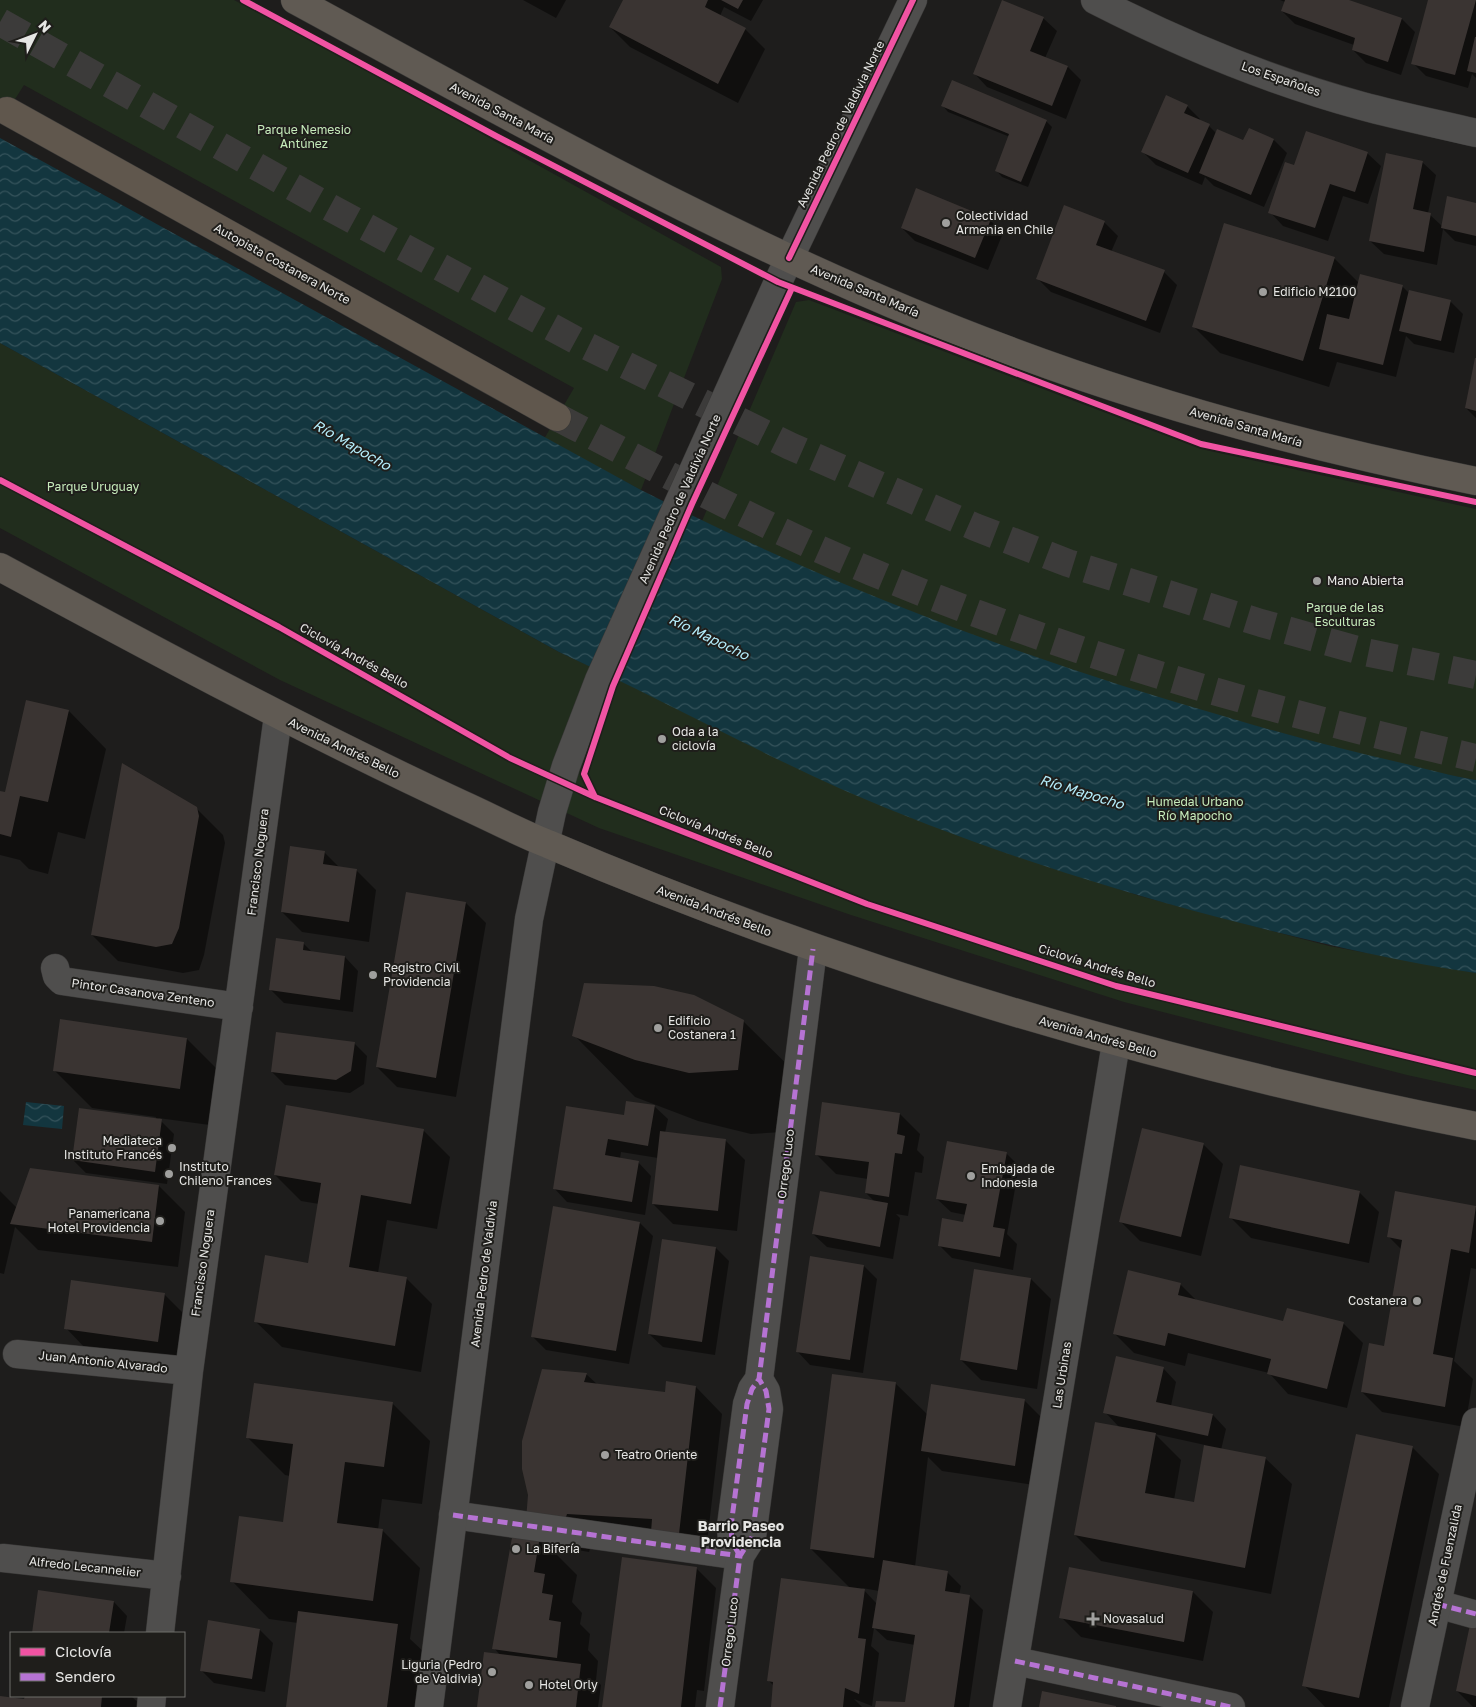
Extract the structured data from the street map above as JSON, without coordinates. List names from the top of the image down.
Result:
{
  "streets": {
    "highway": ["Autopista Costanera Norte"],
    "main road": ["Avenida Santa María", "Avenida Andrés Bello"],
    "street": [
      "Los Españoles",
      "Avenida Pedro de Valdivia Norte",
      "Francisco Noguera",
      "Pintor Casanova Zenteno",
      "Orrego Luco",
      "Avenida Pedro de Valdivia",
      "Juan Antonio Alvarado",
      "Las Urbinas",
      "Andrés de Fuenzalida",
      "Alfredo Lecannelier"
    ],
    "cycle path": ["Ciclovía Andrés Bello"]
  },
  "crossings": [
    ["Avenida Santa María", "Avenida Pedro de Valdivia Norte"],
    ["Avenida Pedro de Valdivia Norte", "Avenida Andrés Bello"],
    ["Avenida Pedro de Valdivia Norte", "Avenida Pedro de Valdivia"],
    ["Avenida Andrés Bello", "Francisco Noguera"],
    ["Avenida Andrés Bello", "Orrego Luco"],
    ["Avenida Andrés Bello", "Avenida Pedro de Valdivia"],
    ["Avenida Andrés Bello", "Las Urbinas"],
    ["Francisco Noguera", "Pintor Casanova Zenteno"],
    ["Francisco Noguera", "Juan Antonio Alvarado"],
    ["Francisco Noguera", "Alfredo Lecannelier"]
  ],
  "districts": ["Barrio Paseo Providencia"],
  "water": ["Río Mapocho"],
  "parks": [
    "Parque Nemesio Antúnez",
    "Parque Uruguay",
    "Parque de las Esculturas",
    "Humedal Urbano Río Mapocho"
  ],
  "places": {
    "other": [
      "Colectividad Armenia en Chile",
      "Edificio M2100",
      "Mano Abierta",
      "Oda a la ciclovía",
      "Registro Civil Providencia",
      "Edificio Costanera 1",
      "Mediateca Instituto Francés",
      "Instituto Chileno Frances",
      "Embajada de Indonesia",
      "Panamericana Hotel Providencia",
      "Costanera",
      "Teatro Oriente",
      "La Bifería",
      "Liguria (Pedro de Valdivia)",
      "Hotel Orly"
    ],
    "health": ["Novasalud"]
  },
  "legend": ["Ciclovía", "Sendero"],
  "north": "top right"
}
